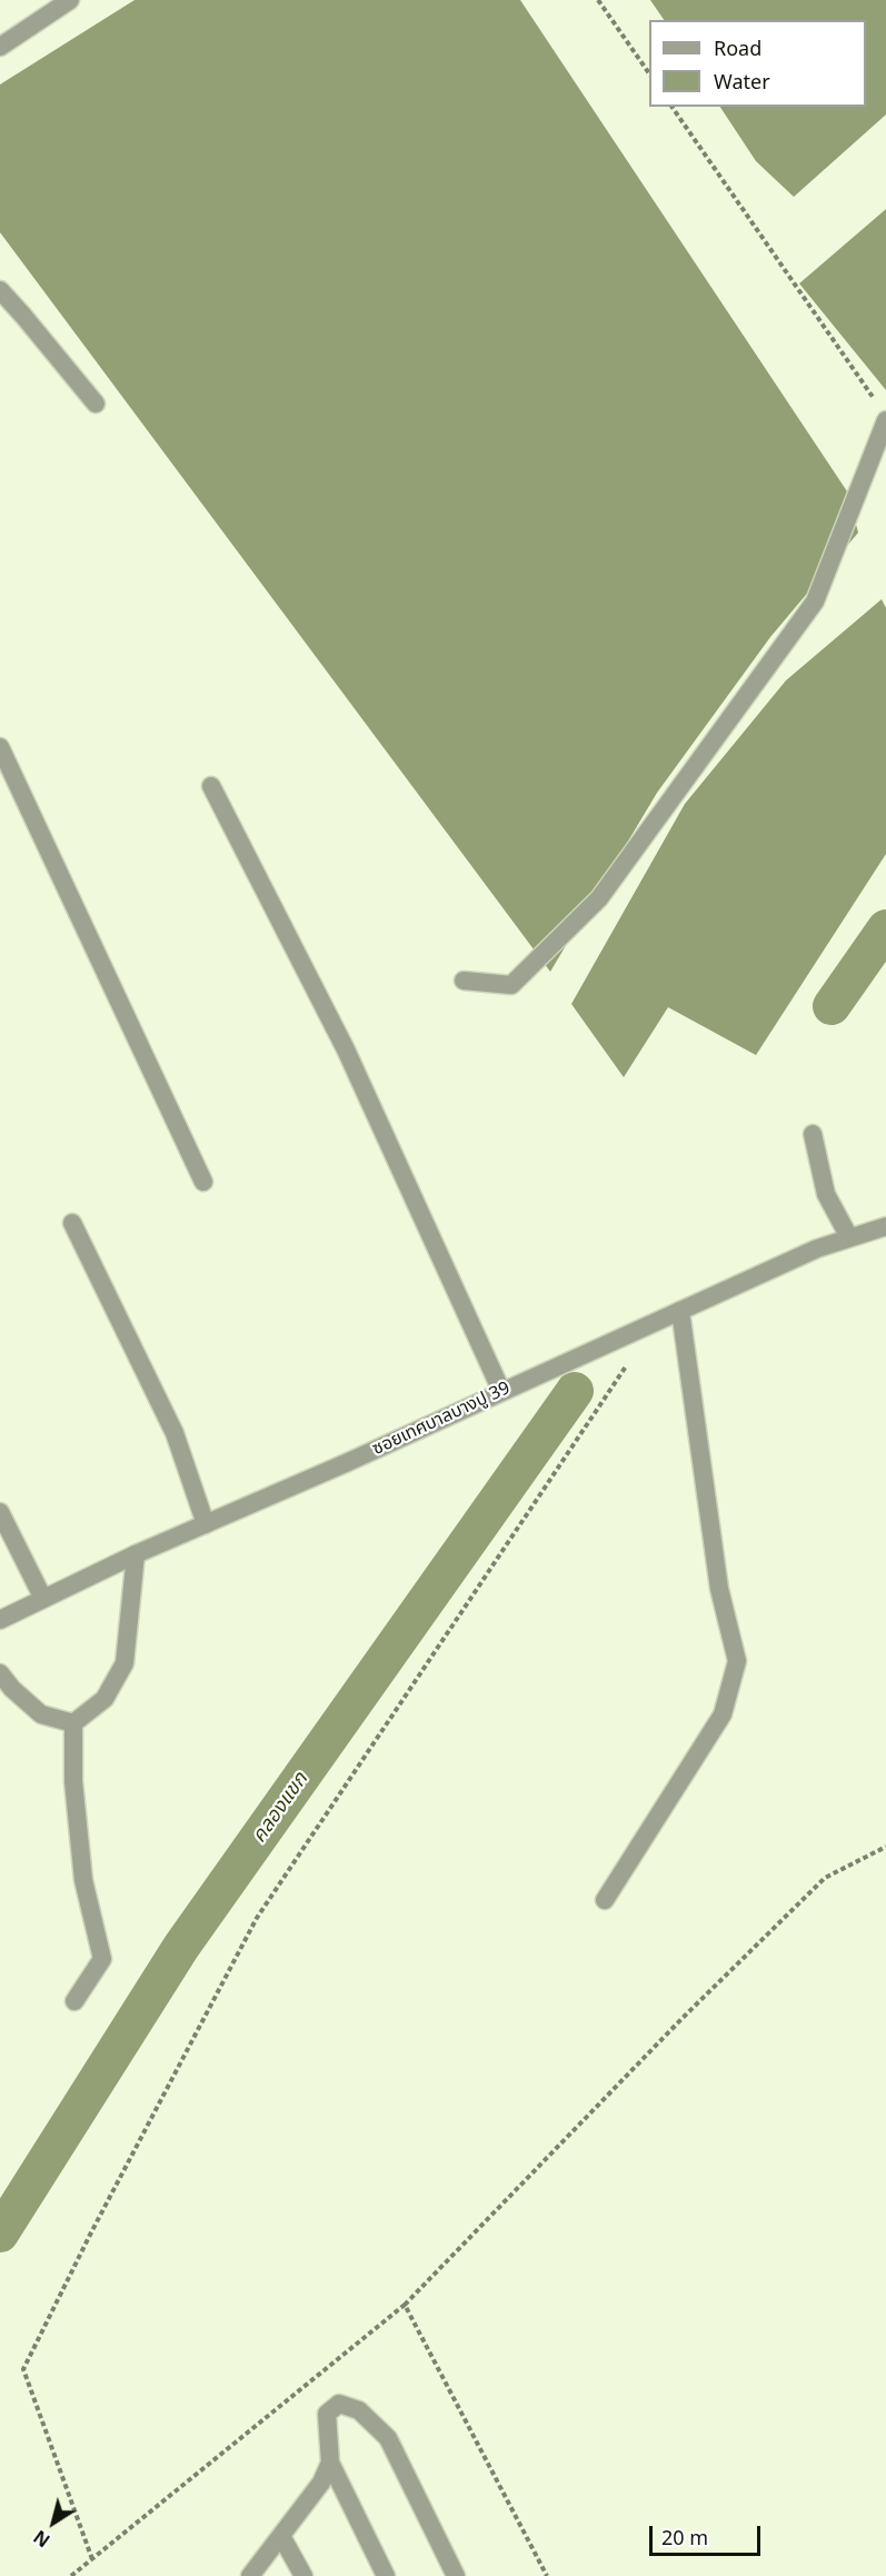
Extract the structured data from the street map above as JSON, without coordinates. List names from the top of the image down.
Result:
{
  "streets": {
    "street": ["ซอยเทศบาลบางปู 39"]
  },
  "water": ["คลองแขก"],
  "legend": ["Road", "Water"],
  "scale_bar": "20 m",
  "north": "bottom left"
}
